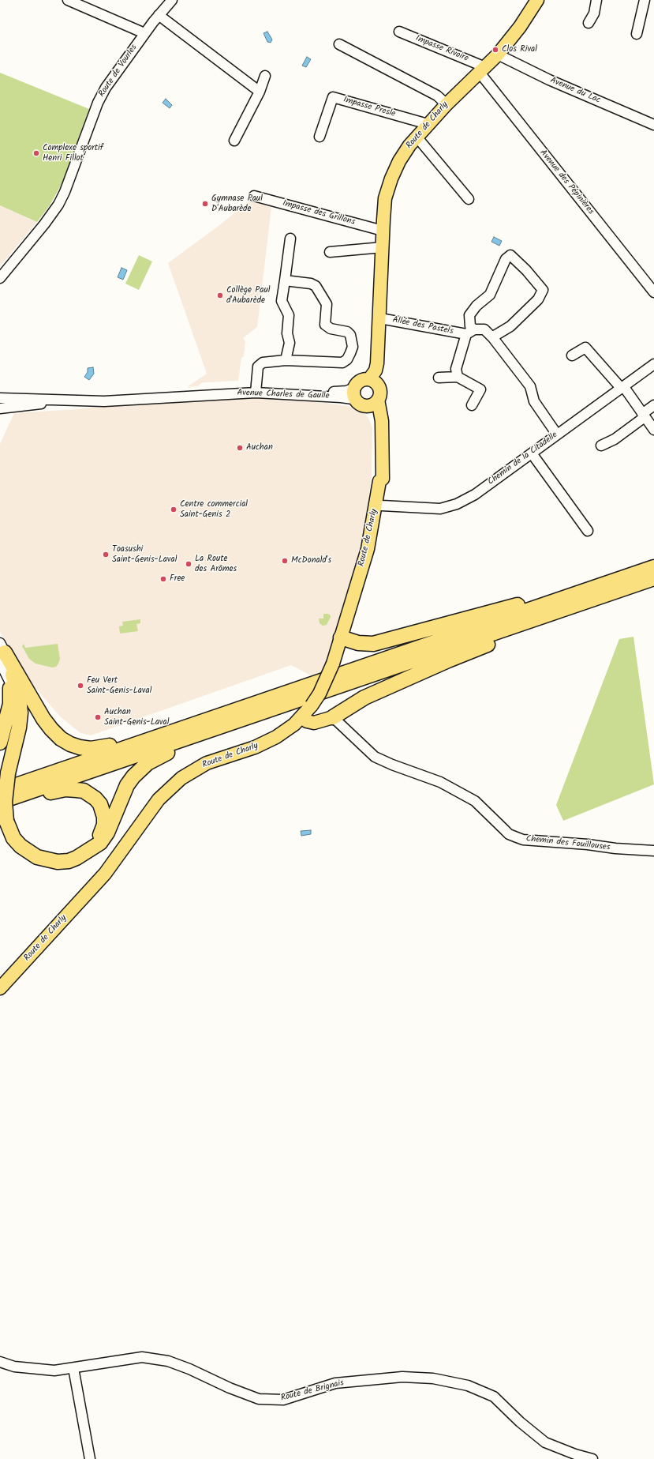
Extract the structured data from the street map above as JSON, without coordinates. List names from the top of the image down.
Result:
{
  "streets": {
    "main road": ["Route de Charly"],
    "street": [
      "Impasse Rivoire",
      "Route de Vourles",
      "Avenue du Lac",
      "Impasse Presle",
      "Avenue des Pépinières",
      "Impasse des Grillons",
      "Allée des Pastels",
      "Avenue Charles de Gaulle",
      "Chemin de la Citadelle",
      "Chemin des Fouillouses",
      "Route de Brignais"
    ]
  },
  "crossings": [
    ["Impasse Rivoire", "Route de Charly"],
    ["Impasse Rivoire", "Avenue des Pépinières"],
    ["Avenue du Lac", "Route de Charly"],
    ["Impasse Presle", "Route de Charly"],
    ["Route de Charly", "Avenue des Pépinières"],
    ["Route de Charly", "Impasse des Grillons"],
    ["Route de Charly", "Allée des Pastels"],
    ["Route de Charly", "Avenue Charles de Gaulle"],
    ["Route de Charly", "Chemin de la Citadelle"],
    ["Allée des Pastels", "Chemin de la Citadelle"]
  ],
  "places": [
    "Clos Rival",
    "Complexe sportif Henri Fillot",
    "Gymnase Paul D'Aubarède",
    "Collège Paul d'Aubarède",
    "Auchan",
    "Centre commercial Saint-Genis 2",
    "Toasushi Saint-Genis-Laval",
    "McDonald's",
    "La Route des Arômes",
    "Free",
    "Feu Vert Saint-Genis-Laval",
    "Auchan Saint-Genis-Laval"
  ]
}
